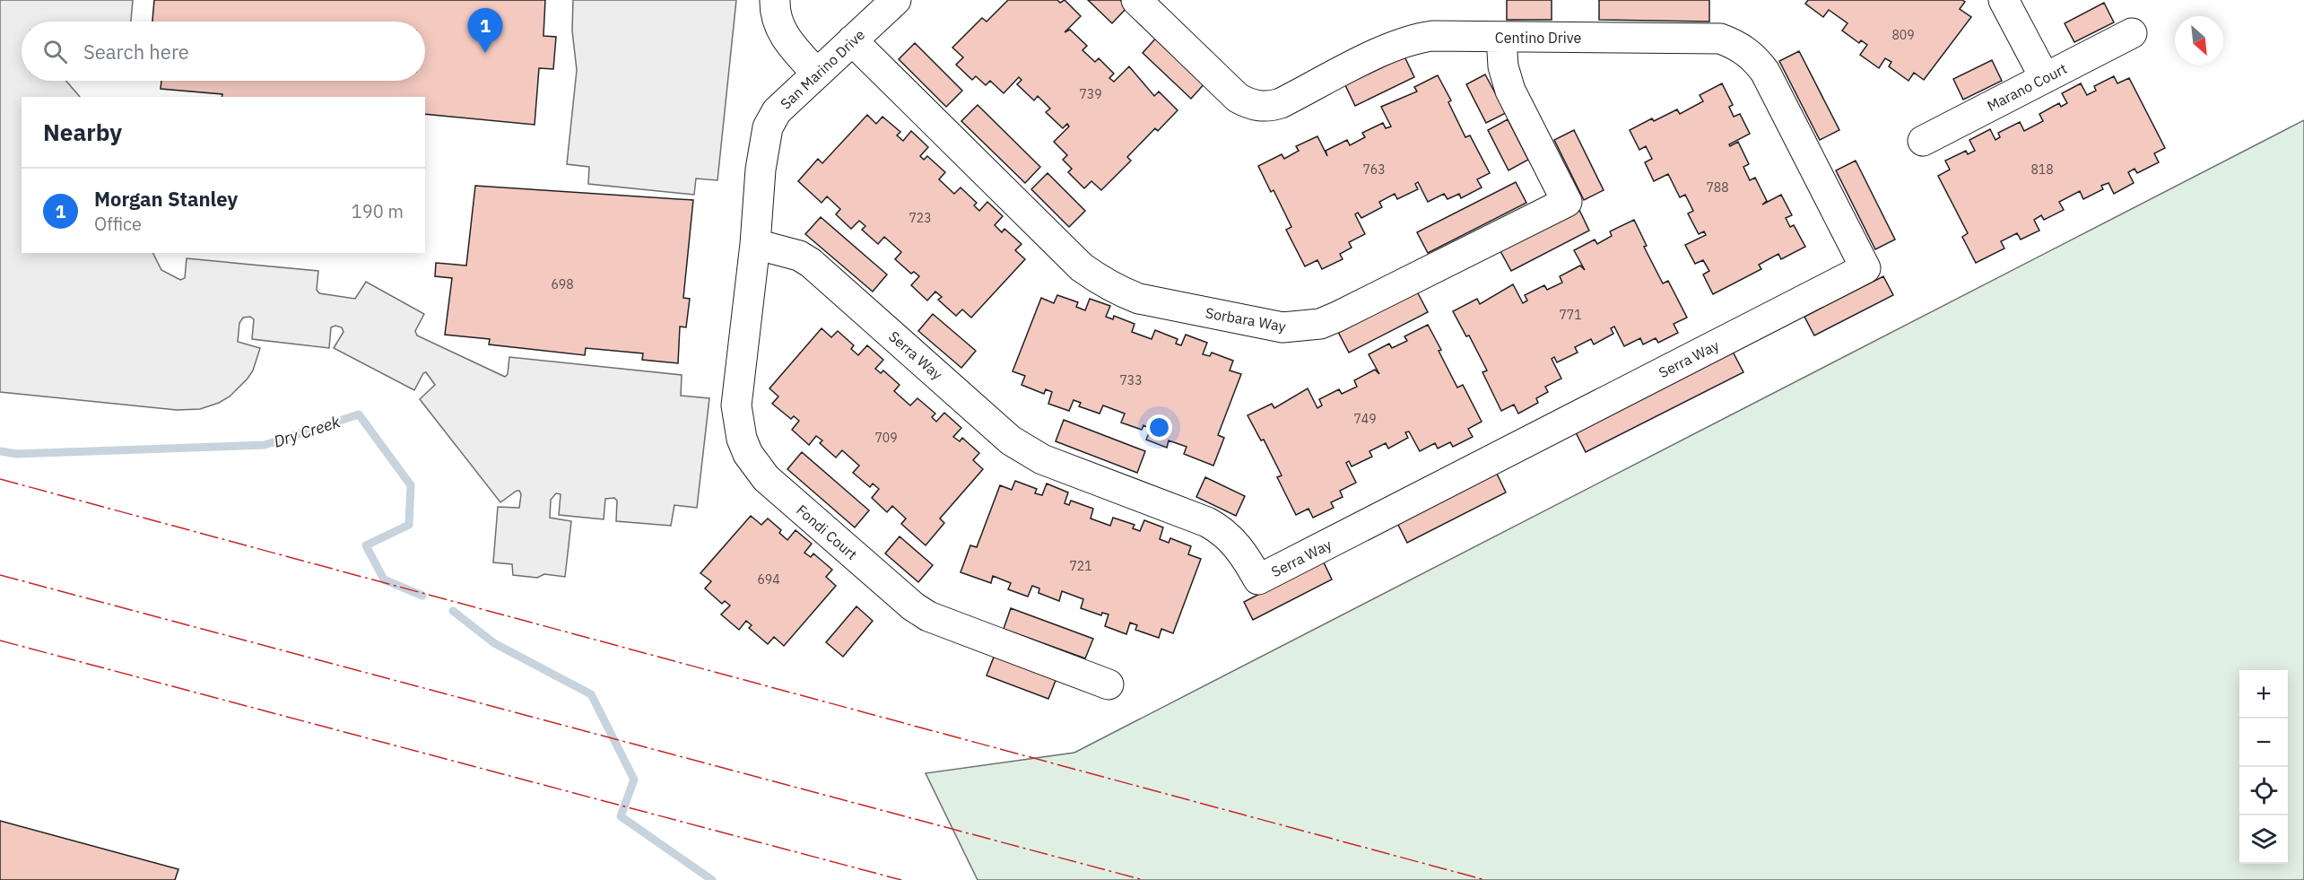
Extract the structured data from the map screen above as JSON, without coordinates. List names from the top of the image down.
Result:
{
  "streets": {
    "street": [
      "Centino Drive",
      "San Marino Drive",
      "Marano Court",
      "Sorbara Way",
      "Serra Way",
      "Fondi Court"
    ]
  },
  "crossings": [
    ["Centino Drive", "Sorbara Way"],
    ["Centino Drive", "Serra Way"],
    ["San Marino Drive", "Sorbara Way"],
    ["San Marino Drive", "Serra Way"],
    ["San Marino Drive", "Fondi Court"],
    ["Serra Way", "Fondi Court"]
  ],
  "water": ["Dry Creek"],
  "house_numbers": [
    "809",
    "739",
    "763",
    "818",
    "788",
    "723",
    "698",
    "771",
    "733",
    "749",
    "709",
    "721",
    "694"
  ],
  "north": "bottom right",
  "page": {
    "pins": "1",
    "search": "Search here",
    "heading": "Nearby",
    "list": [
      {
        "mark": "1",
        "name": "Morgan Stanley",
        "note": "Office",
        "value": "190 m"
      }
    ],
    "map_buttons": ["+", "−"]
  }
}
